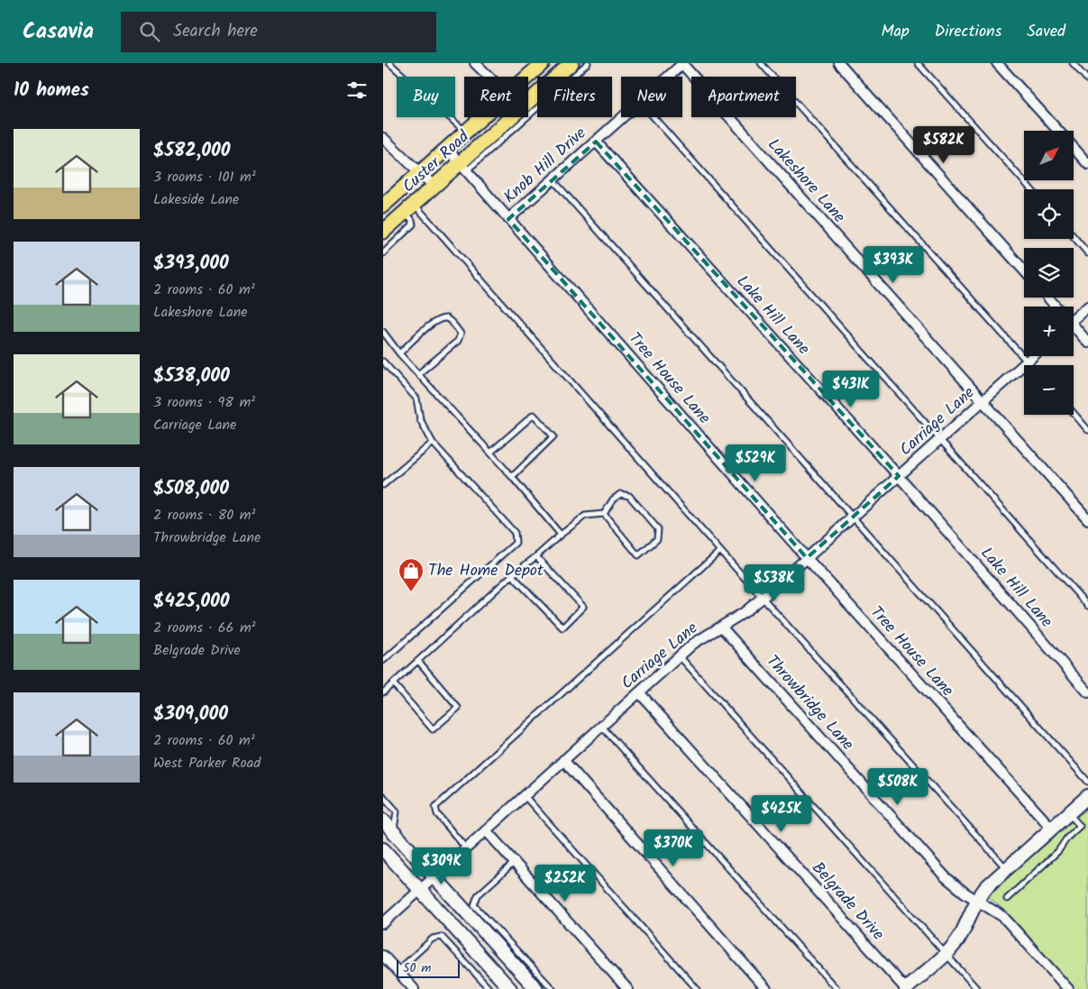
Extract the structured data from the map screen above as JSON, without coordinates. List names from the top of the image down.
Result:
{
  "streets": {
    "main road": ["Custer Road"],
    "street": [
      "Knob Hill Drive",
      "Lakeshore Lane",
      "Lake Hill Lane",
      "Tree House Lane",
      "Carriage Lane",
      "Throwbridge Lane",
      "Belgrade Drive"
    ]
  },
  "crossings": [
    ["Custer Road", "Tree House Lane"],
    ["Knob Hill Drive", "Lakeshore Lane"],
    ["Knob Hill Drive", "Lake Hill Lane"],
    ["Knob Hill Drive", "Tree House Lane"],
    ["Lakeshore Lane", "Carriage Lane"],
    ["Lake Hill Lane", "Carriage Lane"],
    ["Tree House Lane", "Carriage Lane"],
    ["Carriage Lane", "Throwbridge Lane"],
    ["Carriage Lane", "Belgrade Drive"]
  ],
  "places": {
    "shop": ["The Home Depot"]
  },
  "scale_bar": "50 m",
  "north": "top right",
  "page": {
    "header": "Casavia",
    "search": "Search here",
    "nav": ["Map", "Directions", "Saved"],
    "heading": "10 homes",
    "chip": [
      "Buy",
      "Rent",
      "Filters",
      "New",
      "Apartment"
    ],
    "list": [
      {
        "name": "$582,000",
        "note": "3 rooms · 101 m² · Lakeside Lane"
      },
      {
        "name": "$393,000",
        "note": "2 rooms · 60 m² · Lakeshore Lane"
      },
      {
        "name": "$538,000",
        "note": "3 rooms · 98 m² · Carriage Lane"
      },
      {
        "name": "$508,000",
        "note": "2 rooms · 80 m² · Throwbridge Lane"
      },
      {
        "name": "$425,000",
        "note": "2 rooms · 66 m² · Belgrade Drive"
      },
      {
        "name": "$309,000",
        "note": "2 rooms · 60 m² · West Parker Road"
      }
    ],
    "price": [
      "$582K",
      "$393K",
      "$431K",
      "$529K",
      "$538K",
      "$508K",
      "$425K",
      "$370K",
      "$309K",
      "$252K"
    ],
    "map_buttons": ["+", "−"],
    "scale": "50 m"
  }
}
